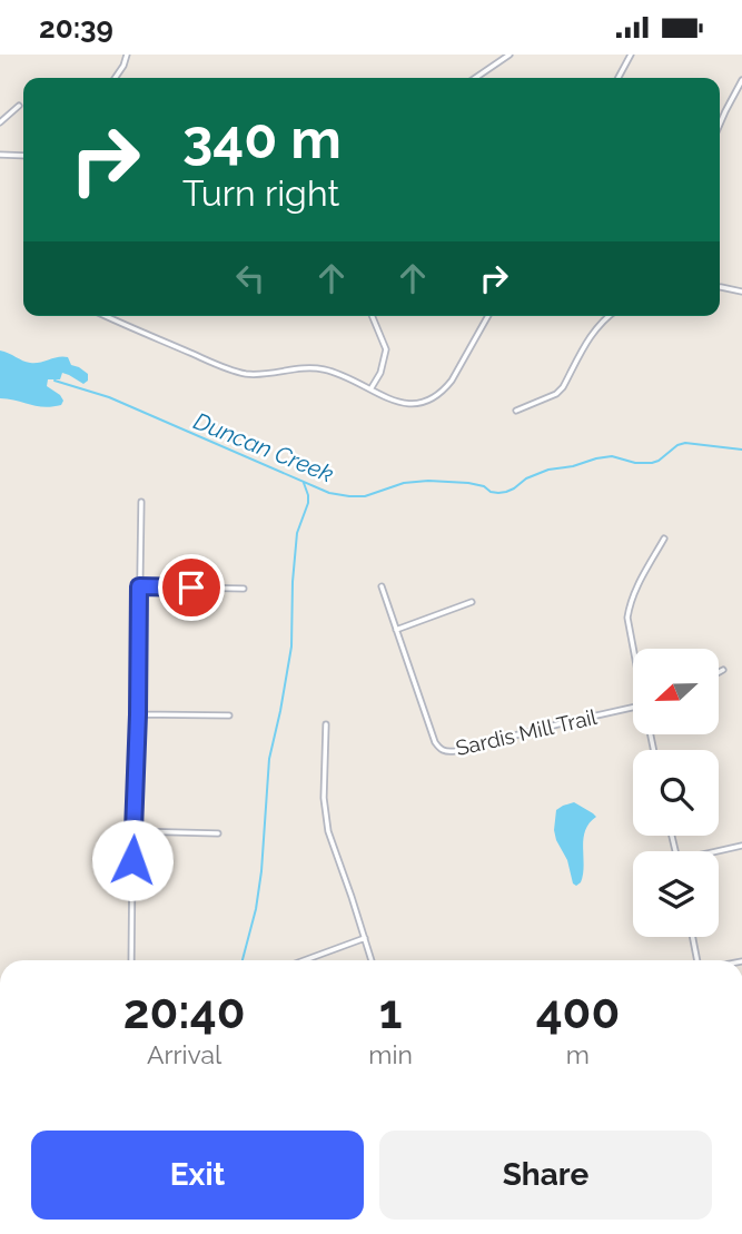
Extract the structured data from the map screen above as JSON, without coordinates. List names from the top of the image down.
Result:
{
  "streets": {
    "street": ["Sardis Mill Trail"]
  },
  "water": ["Duncan Creek"],
  "north": "left",
  "page": {
    "status": "20:39",
    "turn": ["340 m", "Turn right"],
    "eta": [
      "20:40",
      "Arrival",
      "1",
      "min",
      "400",
      "m"
    ],
    "buttons": ["Exit", "Share"]
  }
}
